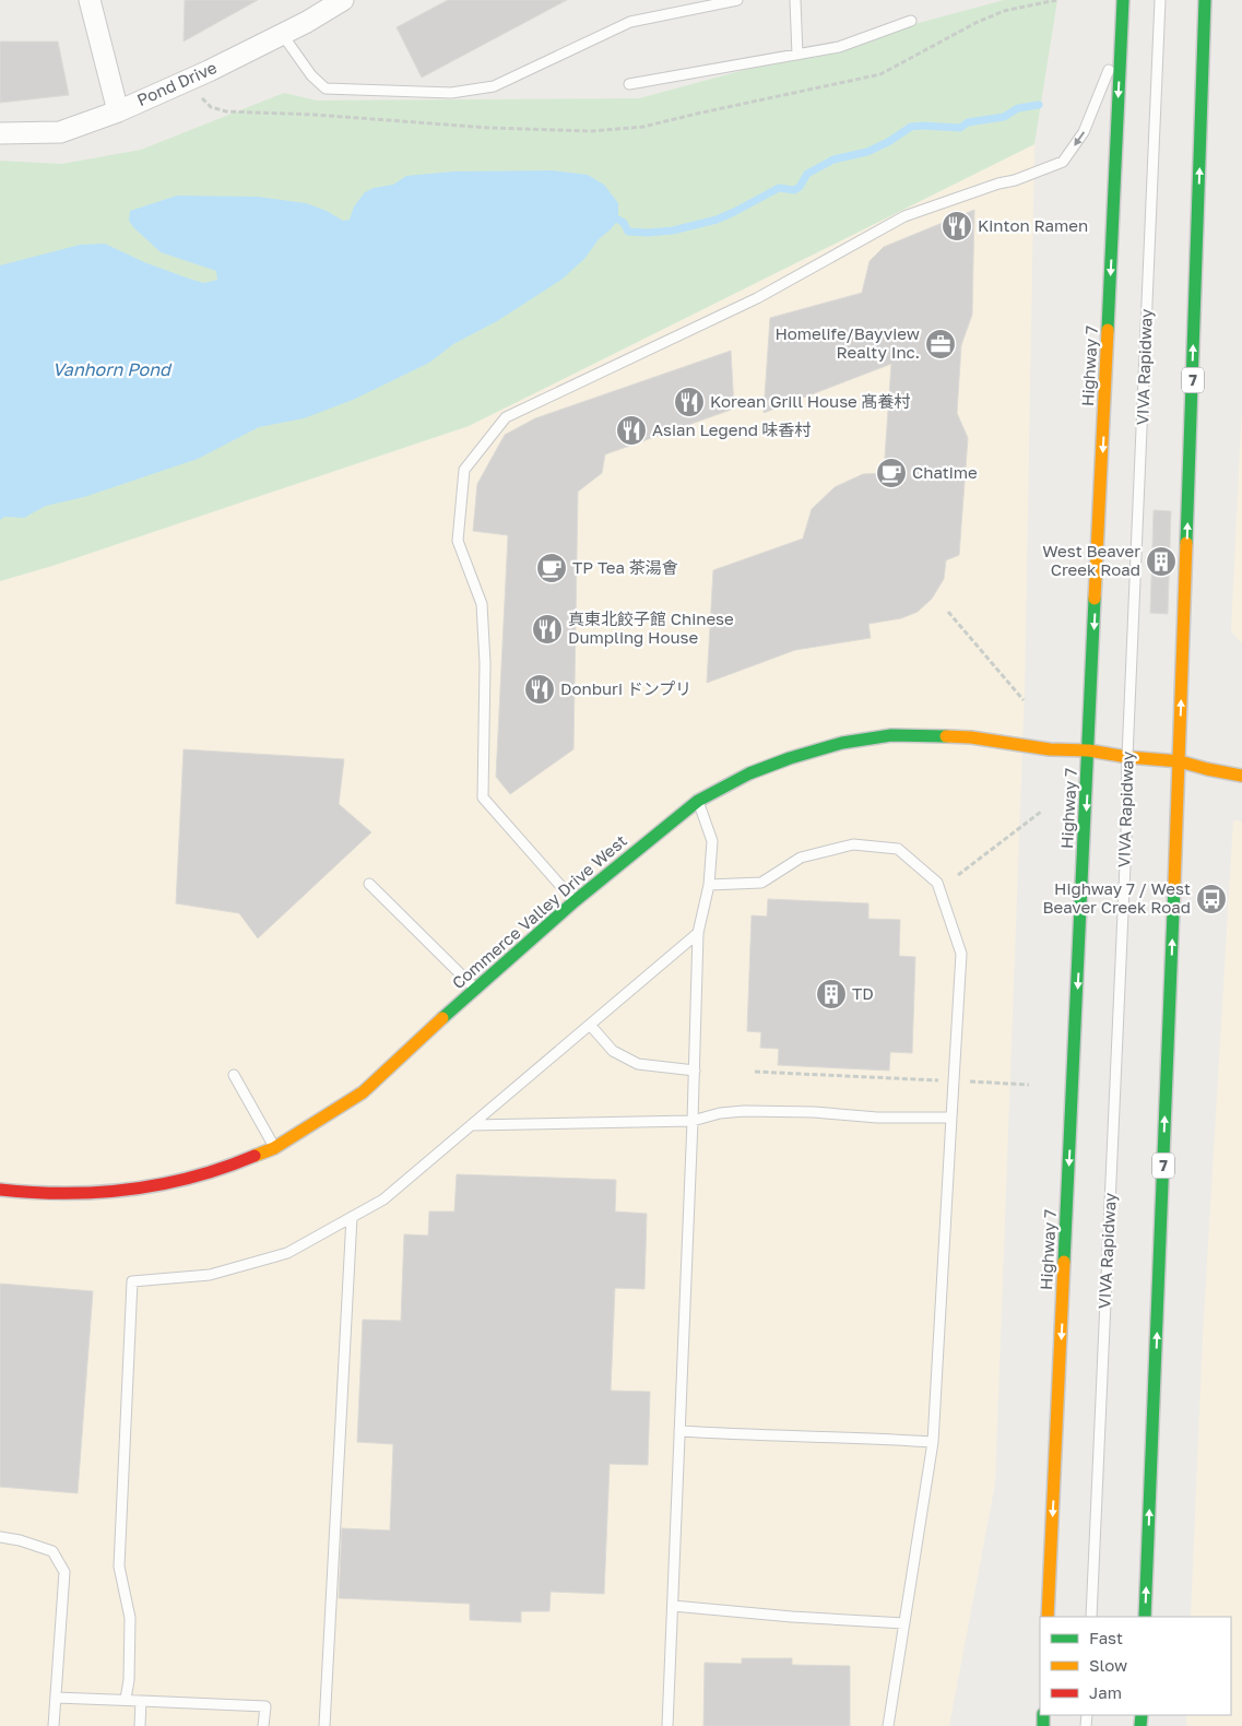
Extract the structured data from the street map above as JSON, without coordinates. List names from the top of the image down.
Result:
{
  "streets": {
    "main road": ["Highway 7", "7", "Commerce Valley Drive West"],
    "street": ["Pond Drive"],
    "lane": ["VIVA Rapidway"]
  },
  "crossings": [
    ["Highway 7", "Commerce Valley Drive West"],
    ["VIVA Rapidway", "Commerce Valley Drive West"]
  ],
  "water": ["Vanhorn Pond"],
  "places": {
    "restaurant": [
      "Kinton Ramen",
      "Korean Grill House 髙養村",
      "Asian Legend 味香村",
      "真東北餃子館 Chinese Dumpling House",
      "Donburi ドンプリ"
    ],
    "office": ["Homelife/Bayview Realty Inc."],
    "cafe": ["Chatime", "TP Tea 茶湯㑹"],
    "building": ["West Beaver Creek Road", "TD"],
    "bus stop": ["Highway 7 / West Beaver Creek Road"]
  },
  "legend": ["Fast", "Slow", "Jam"]
}
